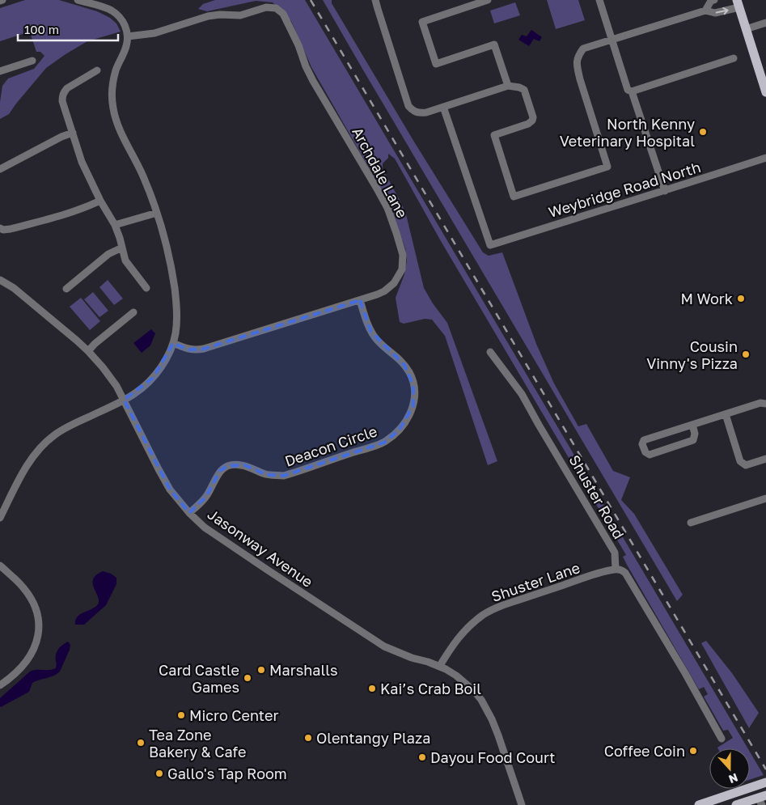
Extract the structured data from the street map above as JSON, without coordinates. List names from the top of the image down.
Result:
{
  "streets": {
    "street": [
      "Archdale Lane",
      "Weybridge Road North",
      "Deacon Circle",
      "Shuster Road",
      "Jasonway Avenue",
      "Shuster Lane"
    ]
  },
  "crossings": [
    ["Archdale Lane", "Deacon Circle"],
    ["Deacon Circle", "Jasonway Avenue"],
    ["Shuster Road", "Shuster Lane"],
    ["Jasonway Avenue", "Shuster Lane"]
  ],
  "places": [
    "North Kenny Veterinary Hospital",
    "M Work",
    "Cousin Vinny's Pizza",
    "Marshalls",
    "Card Castle Games",
    "Kai’s Crab Boil",
    "Micro Center",
    "Olentangy Plaza",
    "Tea Zone Bakery & Cafe",
    "Coffee Coin",
    "Dayou Food Court",
    "Gallo's Tap Room"
  ],
  "scale_bar": "100 m",
  "north": "bottom"
}
